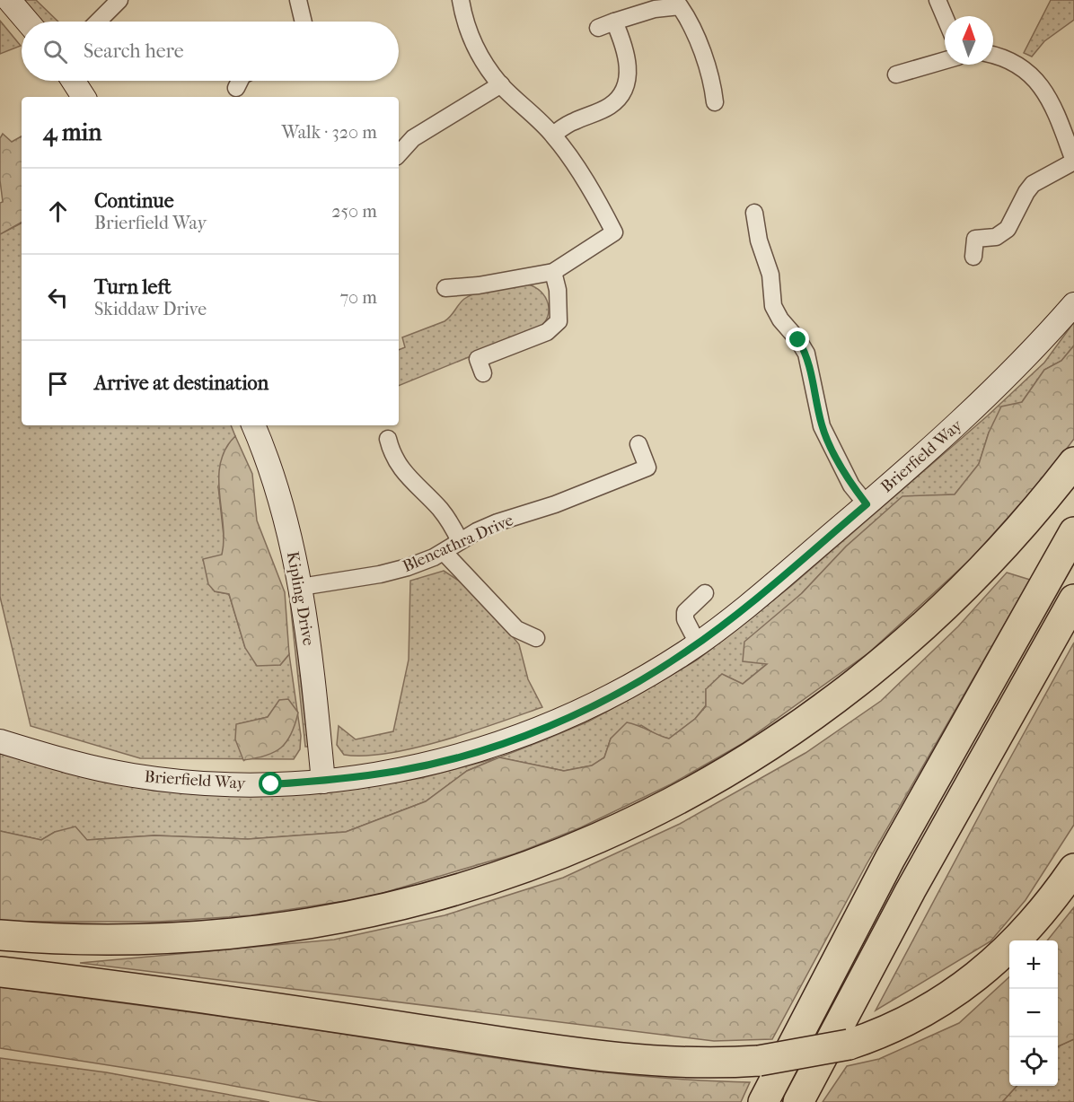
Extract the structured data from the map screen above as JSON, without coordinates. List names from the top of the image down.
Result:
{
  "streets": {
    "street": ["Brierfield Way", "Blencathra Drive", "Kipling Drive"]
  },
  "crossings": [
    ["Brierfield Way", "Kipling Drive"],
    ["Blencathra Drive", "Kipling Drive"]
  ],
  "north": "top",
  "page": {
    "search": "Search here",
    "heading": ["4 min", "Walk · 320 m"],
    "list": [
      ["Continue", "Brierfield Way", "250 m"],
      ["Turn left", "Skiddaw Drive", "70 m"],
      "Arrive at destination"
    ],
    "map_buttons": ["+", "−"]
  }
}
